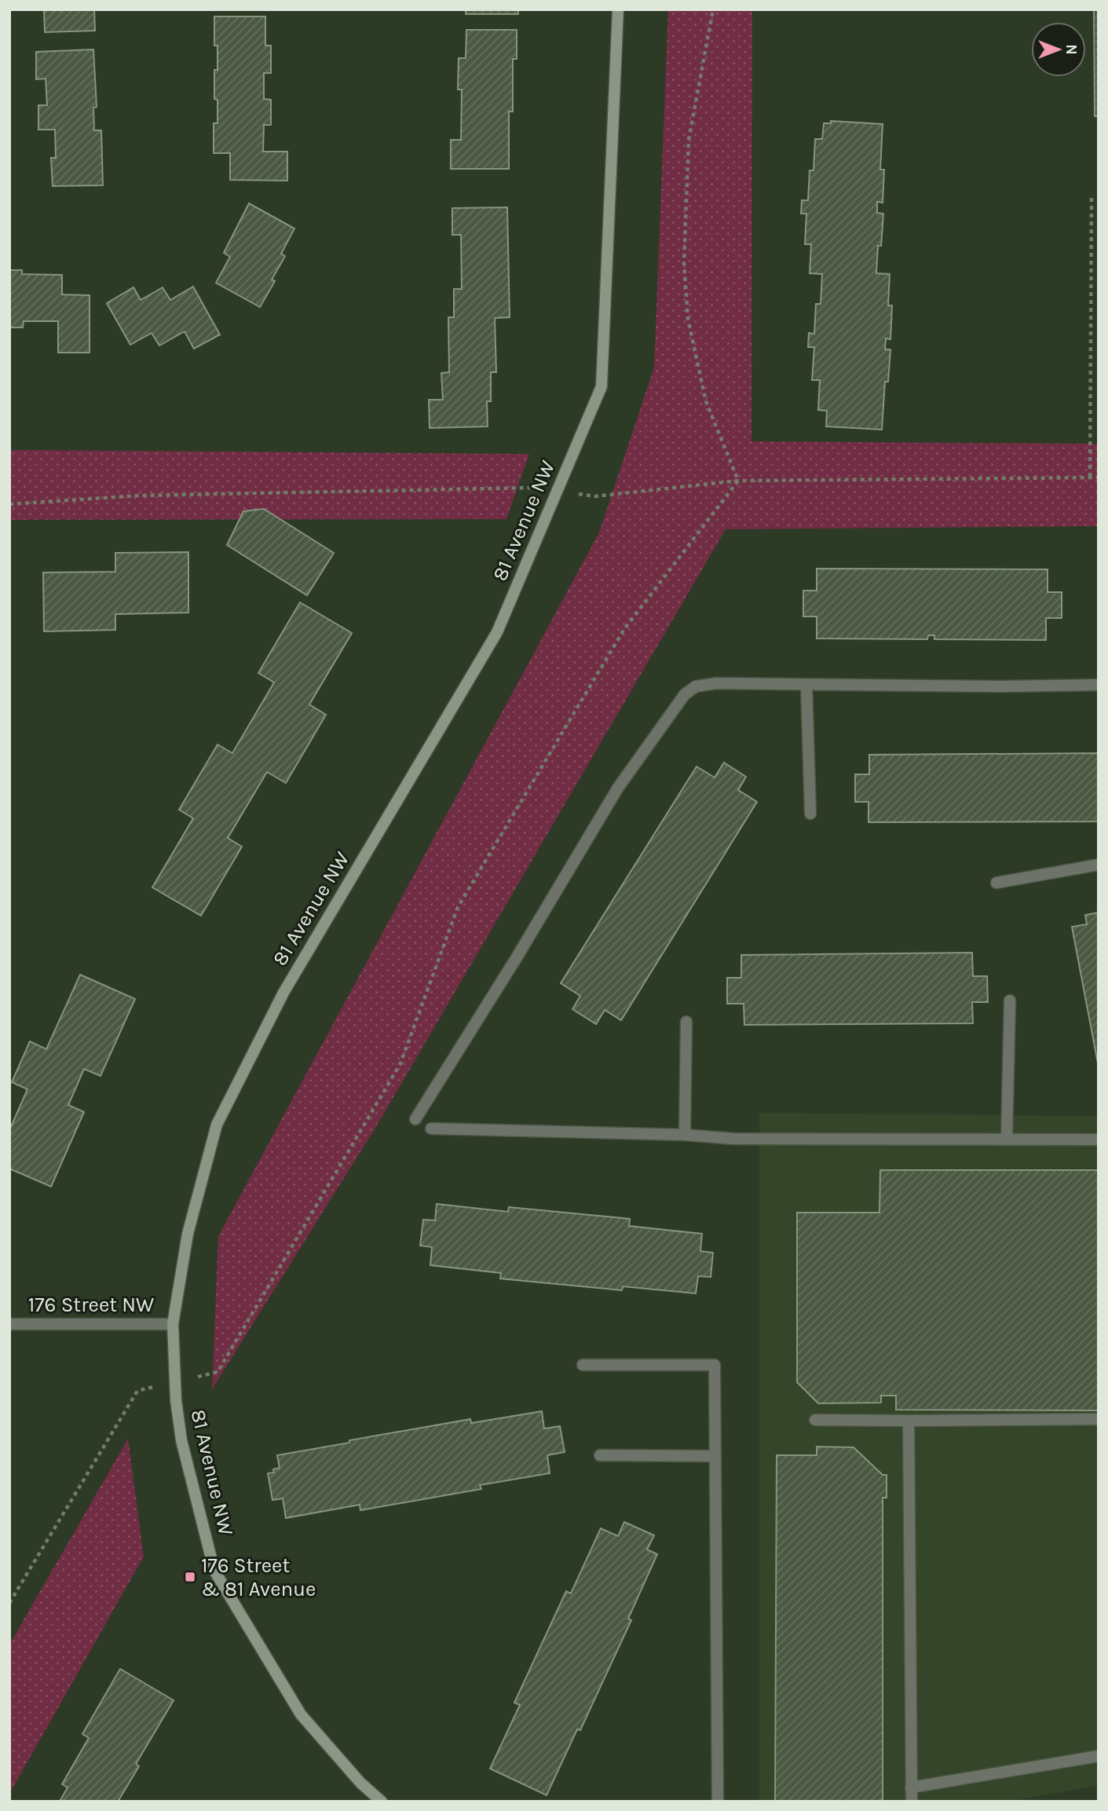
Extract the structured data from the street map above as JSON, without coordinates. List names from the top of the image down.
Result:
{
  "streets": {
    "street": ["81 Avenue NW", "176 Street NW"]
  },
  "crossings": [
    ["81 Avenue NW", "176 Street NW"]
  ],
  "places": {
    "transit": ["176 Street & 81 Avenue"]
  },
  "north": "right"
}
